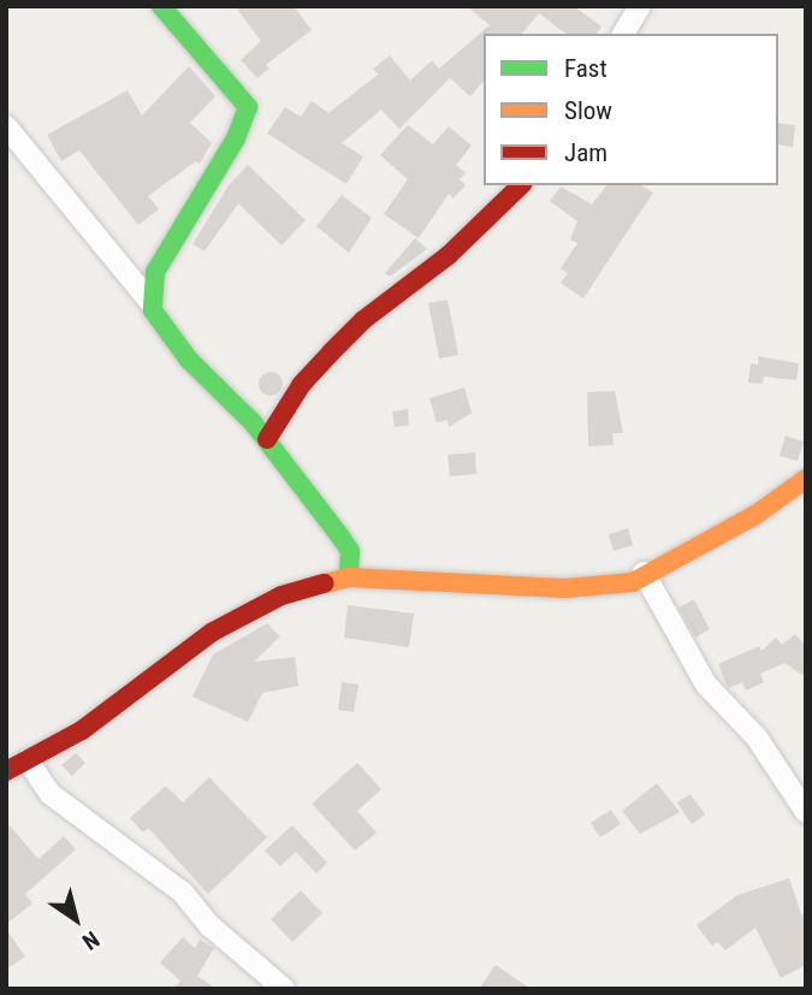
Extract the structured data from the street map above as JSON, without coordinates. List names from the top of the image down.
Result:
{
  "legend": ["Fast", "Slow", "Jam"],
  "north": "bottom right"
}
